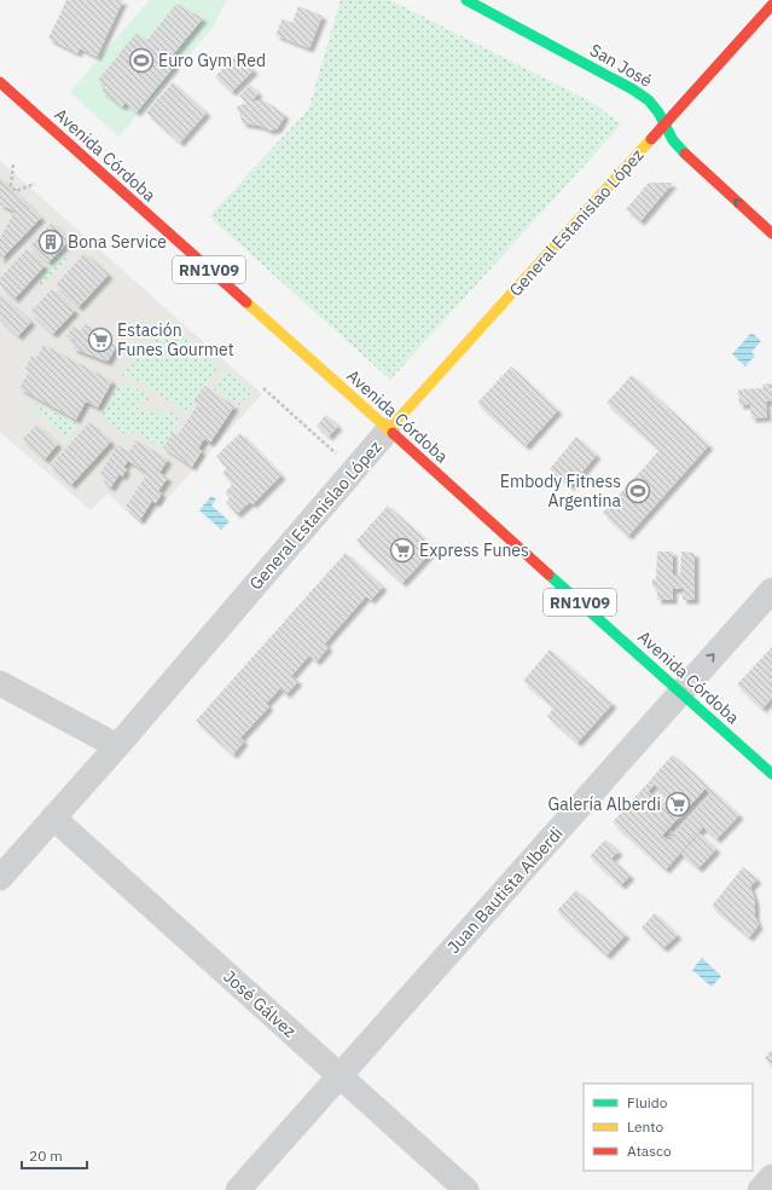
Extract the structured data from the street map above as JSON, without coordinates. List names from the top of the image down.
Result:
{
  "streets": {
    "main road": [
      "San José",
      "Avenida Córdoba",
      "General Estanislao López",
      "RN1V09"
    ],
    "street": ["Juan Bautista Alberdi", "José Gálvez"]
  },
  "crossings": [
    ["San José", "General Estanislao López"],
    ["Avenida Córdoba", "General Estanislao López"],
    ["Avenida Córdoba", "Juan Bautista Alberdi"],
    ["General Estanislao López", "José Gálvez"],
    ["Juan Bautista Alberdi", "José Gálvez"]
  ],
  "one_way": ["San José"],
  "places": {
    "sports": ["Euro Gym Red", "Embody Fitness Argentina"],
    "building": ["Bona Service"],
    "supermarket": ["Estación Funes Gourmet", "Express Funes", "Galería Alberdi"]
  },
  "legend": ["Fluido", "Lento", "Atasco"],
  "scale_bar": "20 m"
}
